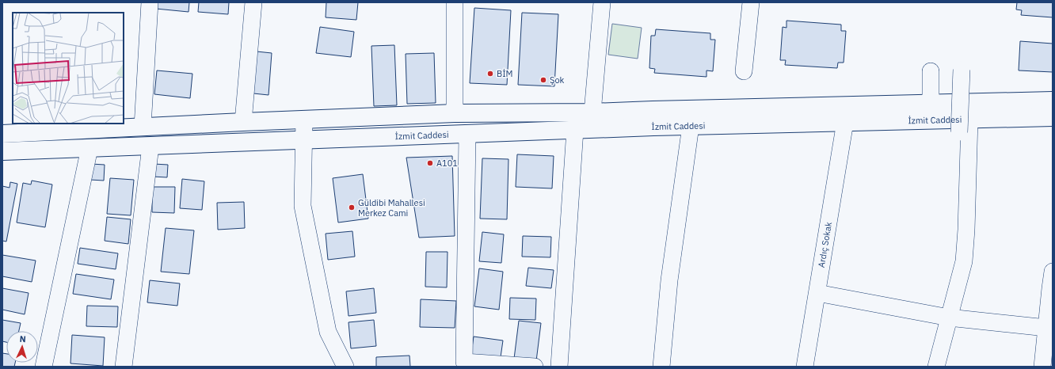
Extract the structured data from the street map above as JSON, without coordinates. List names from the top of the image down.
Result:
{
  "streets": {
    "main road": ["İzmit Caddesi"],
    "street": ["Ardıç Sokak"]
  },
  "crossings": [
    ["İzmit Caddesi", "Ardıç Sokak"]
  ],
  "places": [
    "BİM",
    "Şok",
    "A101",
    "Güldibi Mahallesi Merkez Cami"
  ],
  "north": "top"
}
